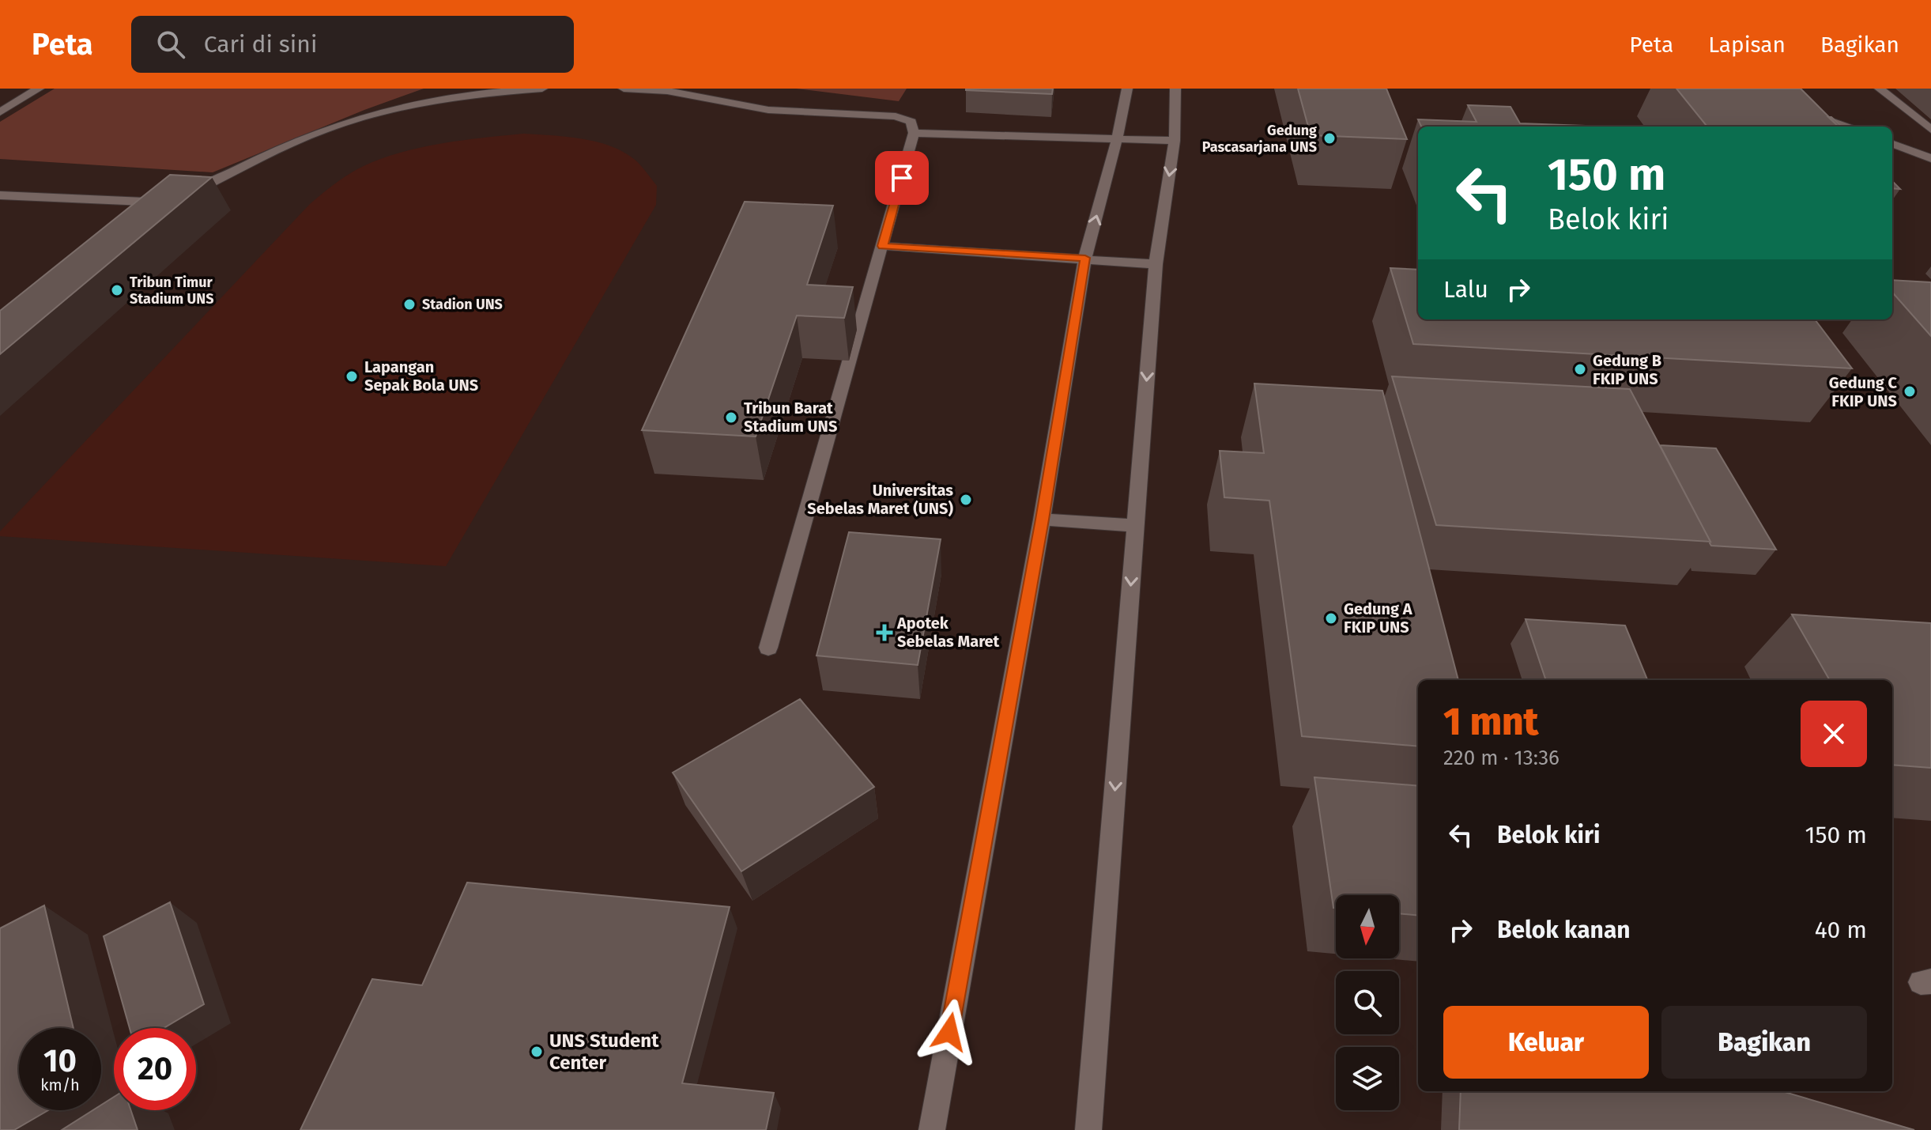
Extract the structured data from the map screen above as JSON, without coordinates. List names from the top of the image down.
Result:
{
  "places": {
    "other": [
      "Gedung Pascasarjana UNS",
      "Tribun Timur Stadium UNS",
      "Stadion UNS",
      "Gedung B FKIP UNS",
      "Lapangan Sepak Bola UNS",
      "Gedung C FKIP UNS",
      "Tribun Barat Stadium UNS",
      "Universitas Sebelas Maret (UNS)",
      "Gedung A FKIP UNS",
      "UNS Student Center"
    ],
    "health": ["Apotek Sebelas Maret"]
  },
  "north": "bottom",
  "page": {
    "header": "Peta",
    "search": "Cari di sini",
    "nav": ["Peta", "Lapisan", "Bagikan"],
    "turn": ["150 m", "Belok kiri"],
    "then": "Lalu",
    "heading": ["1 mnt", "220 m · 13:36"],
    "list": [
      {
        "name": "Belok kiri",
        "value": "150 m"
      },
      {
        "name": "Belok kanan",
        "value": "40 m"
      }
    ],
    "buttons": ["Keluar", "Bagikan"],
    "speed": "10 km/h",
    "limit": "20"
  }
}
